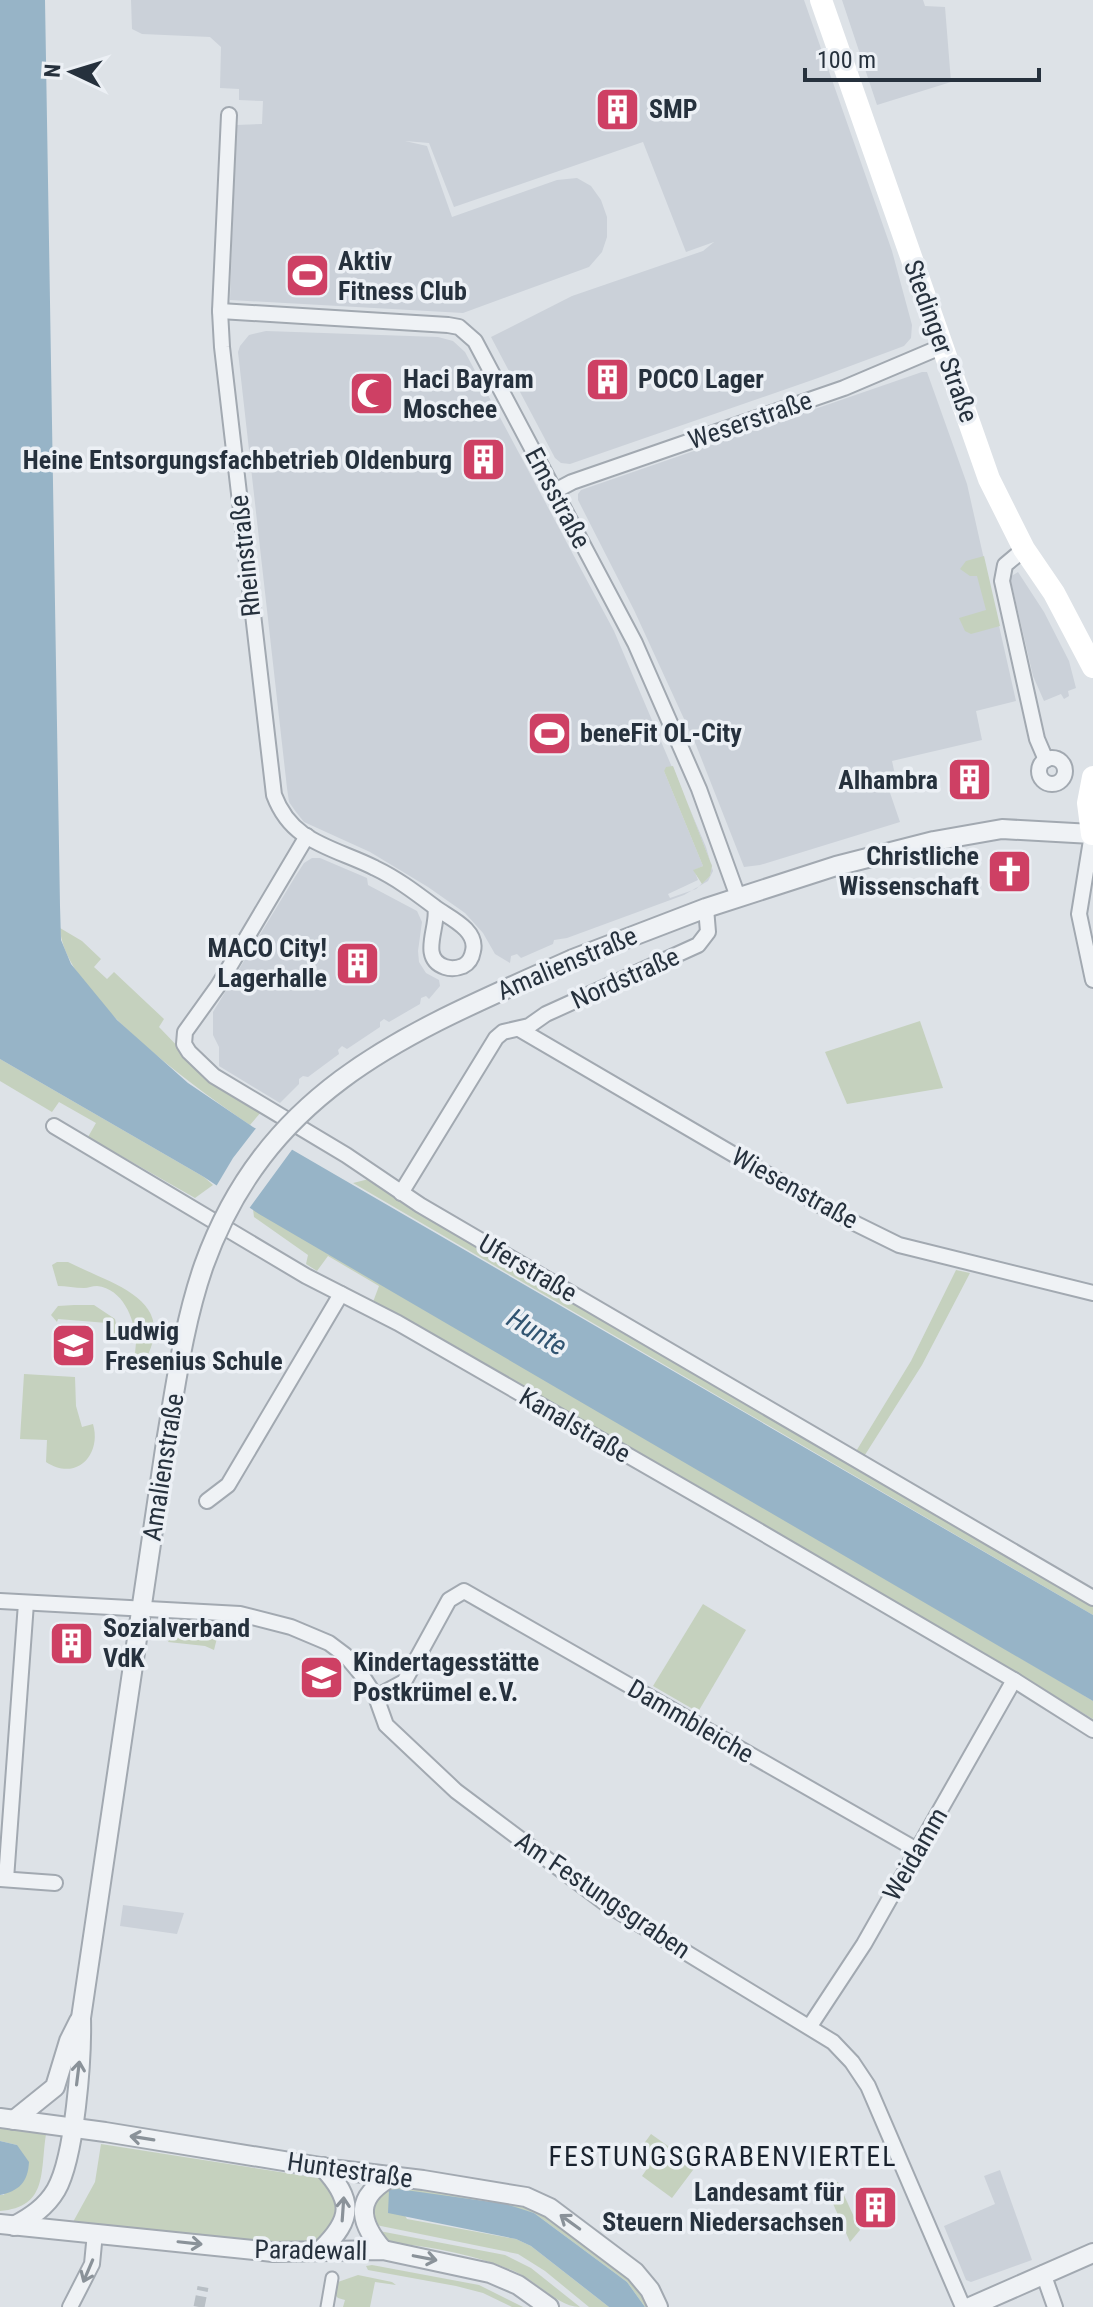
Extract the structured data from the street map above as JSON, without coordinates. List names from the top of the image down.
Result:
{
  "streets": {
    "main road": ["Stedinger Straße"],
    "street": [
      "Weserstraße",
      "Emsstraße",
      "Rheinstraße",
      "Amalienstraße",
      "Nordstraße",
      "Wiesenstraße",
      "Uferstraße",
      "Kanalstraße",
      "Dammbleiche",
      "Weidamm",
      "Am Festungsgraben",
      "Huntestraße",
      "Paradewall"
    ]
  },
  "crossings": [
    ["Stedinger Straße", "Weserstraße"],
    ["Weserstraße", "Emsstraße"],
    ["Emsstraße", "Rheinstraße"],
    ["Rheinstraße", "Uferstraße"],
    ["Amalienstraße", "Nordstraße"],
    ["Amalienstraße", "Am Festungsgraben"],
    ["Amalienstraße", "Huntestraße"],
    ["Amalienstraße", "Paradewall"],
    ["Nordstraße", "Wiesenstraße"],
    ["Nordstraße", "Uferstraße"],
    ["Kanalstraße", "Weidamm"],
    ["Dammbleiche", "Weidamm"],
    ["Dammbleiche", "Am Festungsgraben"],
    ["Weidamm", "Am Festungsgraben"]
  ],
  "one_way": ["Huntestraße", "Paradewall"],
  "districts": ["FESTUNGSGRABENVIERTEL"],
  "water": ["Hunte"],
  "places": {
    "building": [
      "SMP",
      "POCO Lager",
      "Heine Entsorgungsfachbetrieb Oldenburg",
      "Alhambra",
      "MACO City! Lagerhalle",
      "Sozialverband VdK",
      "Landesamt für Steuern Niedersachsen"
    ],
    "sports": ["Aktiv Fitness Club", "beneFit OL-City"],
    "mosque": ["Haci Bayram Moschee"],
    "church": ["Christliche Wissenschaft"],
    "school or university": ["Ludwig Fresenius Schule", "Kindertagesstätte Postkrümel e.V."]
  },
  "scale_bar": "100 m",
  "north": "left"
}
